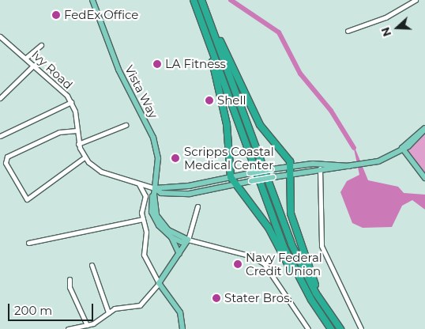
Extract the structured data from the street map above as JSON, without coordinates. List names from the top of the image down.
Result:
{
  "streets": {
    "main road": ["Vista Way"],
    "street": ["Ivy Road"]
  },
  "crossings": [
    ["Ivy Road", "Vista Way"]
  ],
  "places": [
    "FedEx Office",
    "LA Fitness",
    "Shell",
    "Scripps Coastal Medical Center",
    "Navy Federal Credit Union",
    "Stater Bros."
  ],
  "scale_bar": "200 m",
  "north": "left"
}
